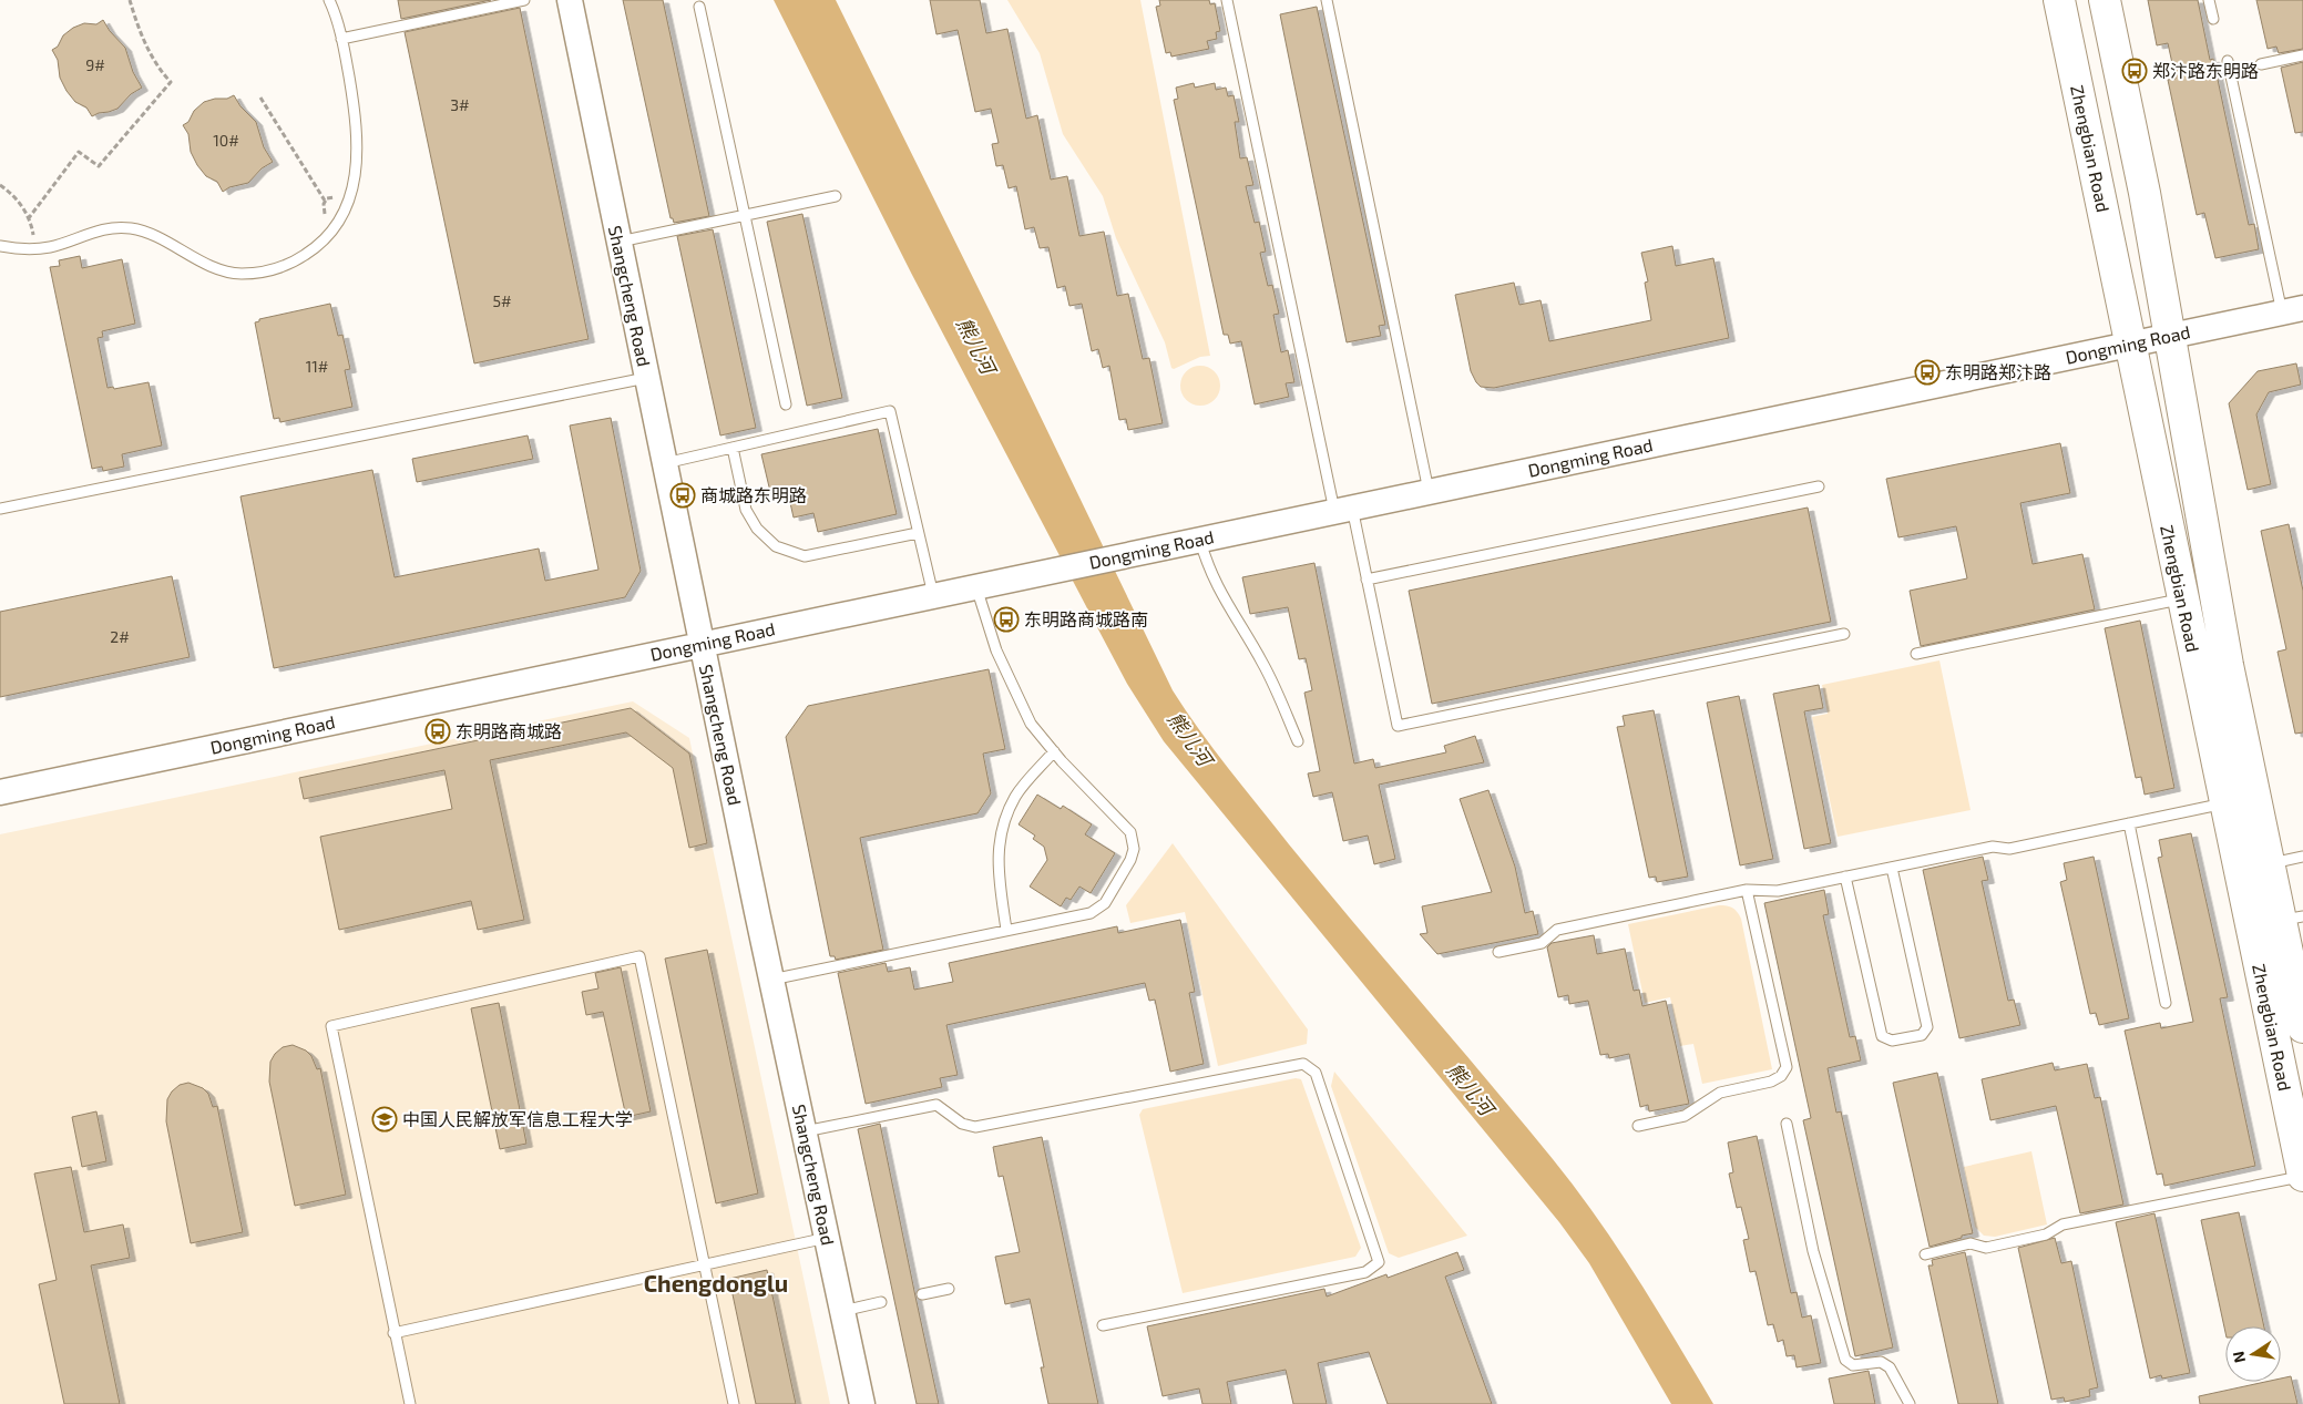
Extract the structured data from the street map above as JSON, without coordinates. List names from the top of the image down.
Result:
{
  "streets": {
    "main road": ["Zhengbian Road"],
    "street": ["Shangcheng Road", "Dongming Road"]
  },
  "crossings": [
    ["Zhengbian Road", "Dongming Road"],
    ["Shangcheng Road", "Dongming Road"]
  ],
  "districts": ["Chengdonglu"],
  "water": ["熊儿河"],
  "places": {
    "bus stop": [
      "郑汴路东明路",
      "东明路郑汴路",
      "商城路东明路",
      "东明路商城路南",
      "东明路商城路"
    ],
    "school or university": ["中国人民解放军信息工程大学"]
  },
  "house_numbers": [
    "9#",
    "3#",
    "10#",
    "5#",
    "11#",
    "2#"
  ],
  "north": "left"
}
